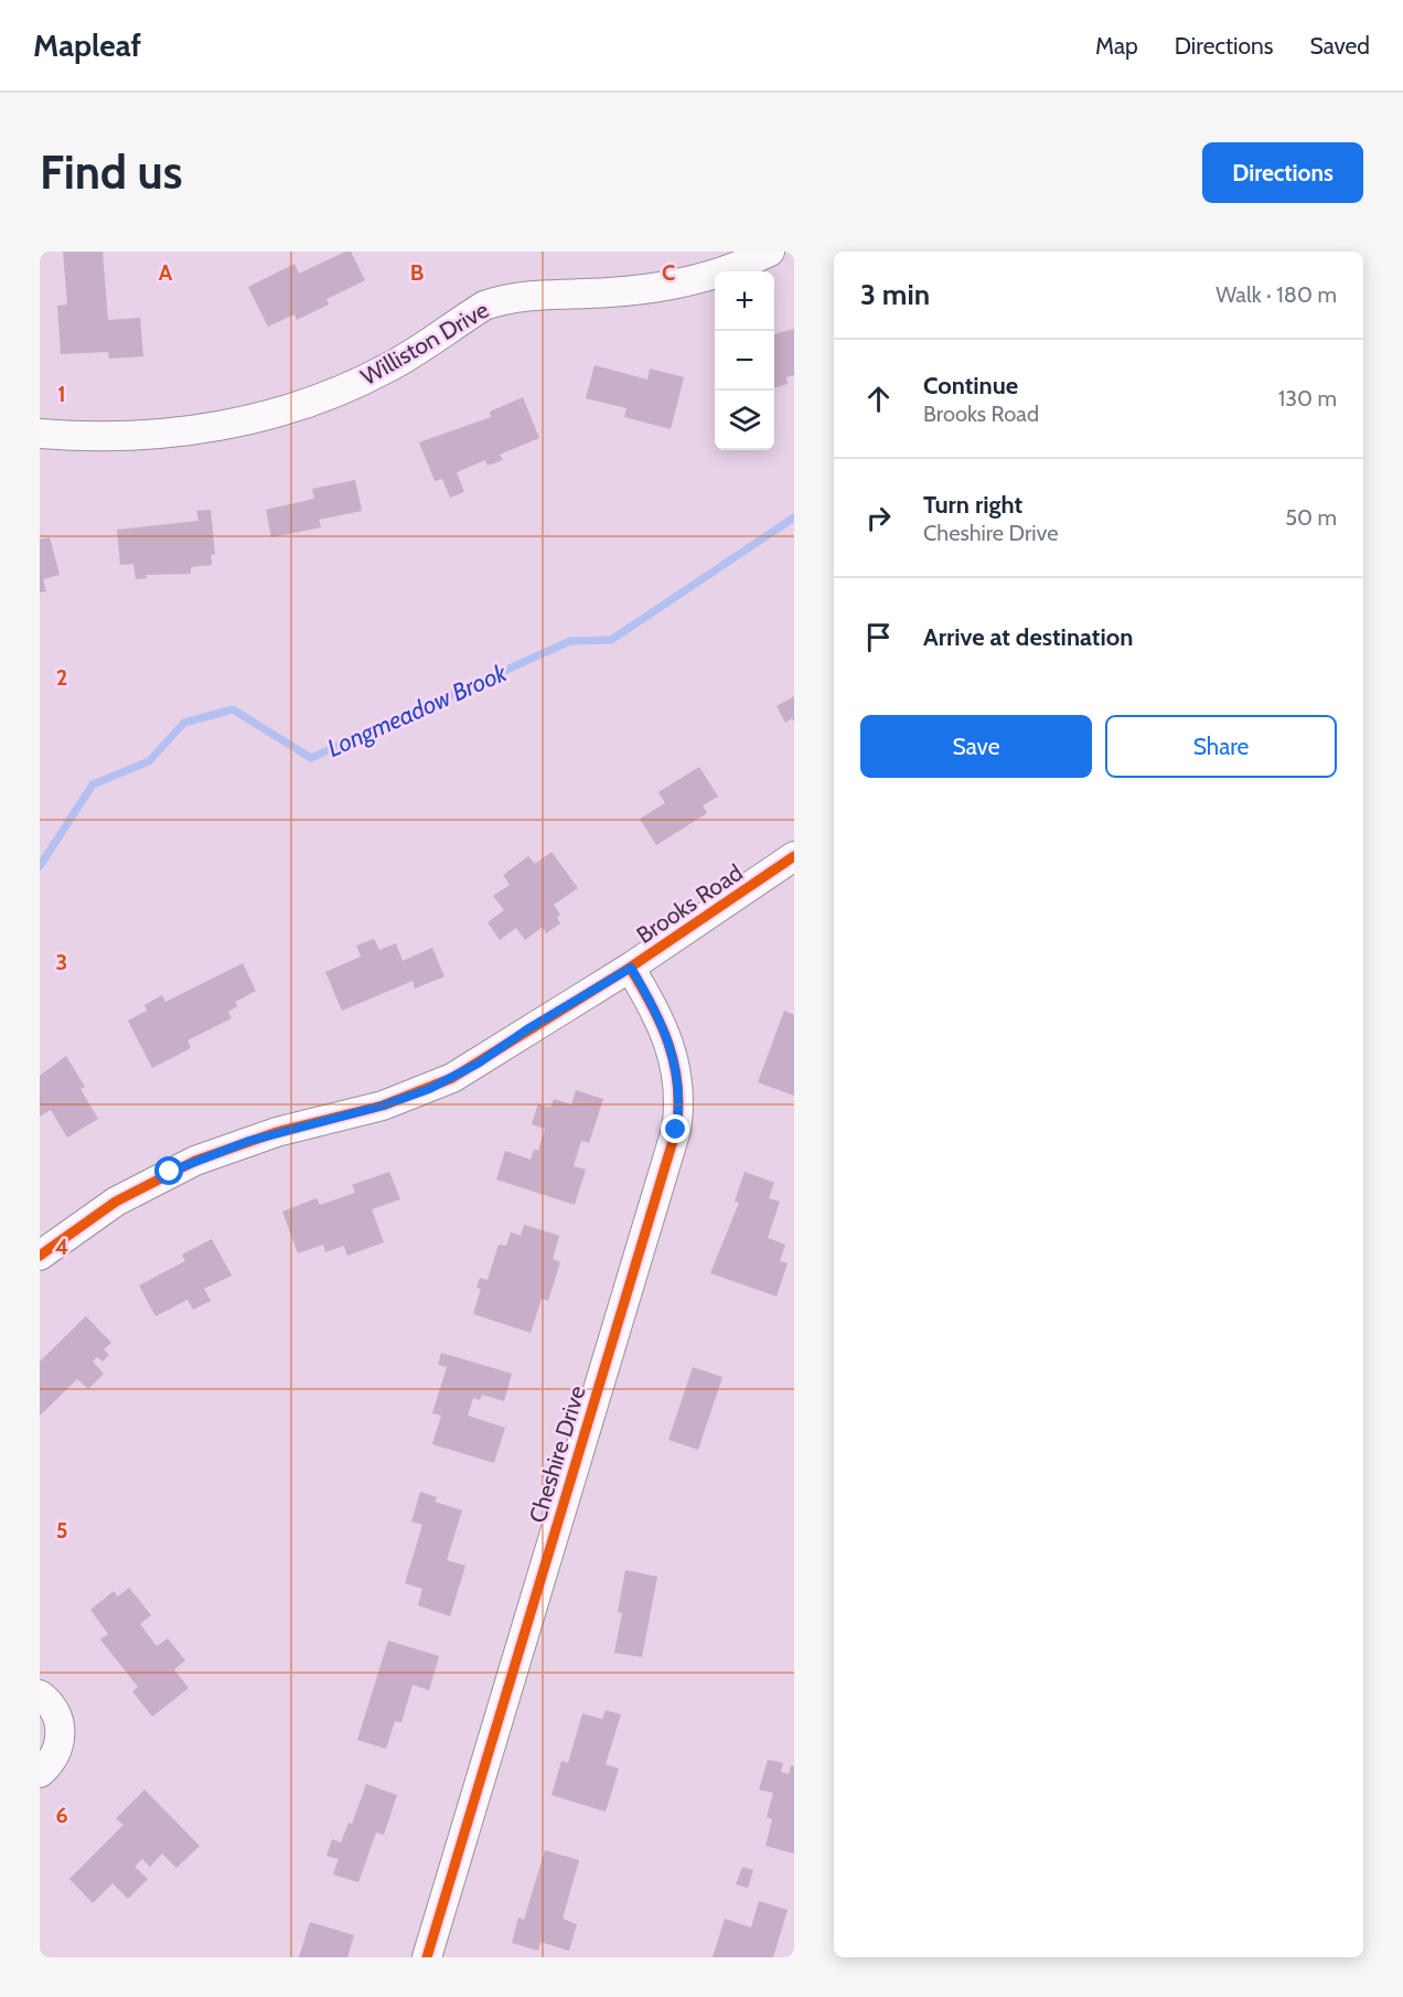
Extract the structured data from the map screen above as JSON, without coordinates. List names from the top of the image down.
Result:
{
  "streets": {
    "street": ["Williston Drive", "Brooks Road", "Cheshire Drive"]
  },
  "crossings": [
    ["Brooks Road", "Cheshire Drive"]
  ],
  "water": ["Longmeadow Brook"],
  "page": {
    "header": "Mapleaf",
    "nav": ["Map", "Directions", "Saved"],
    "buttons": [
      "Directions",
      ["Save", "Share"]
    ],
    "title": "Find us",
    "heading": ["3 min", "Walk · 180 m"],
    "map_buttons": ["+", "−"],
    "list": [
      ["Continue", "Brooks Road", "130 m"],
      ["Turn right", "Cheshire Drive", "50 m"],
      "Arrive at destination"
    ]
  },
  "grid": {
    "columns": ["A", "B", "C"],
    "rows": [
      "1",
      "2",
      "3",
      "4",
      "5",
      "6"
    ]
  }
}
